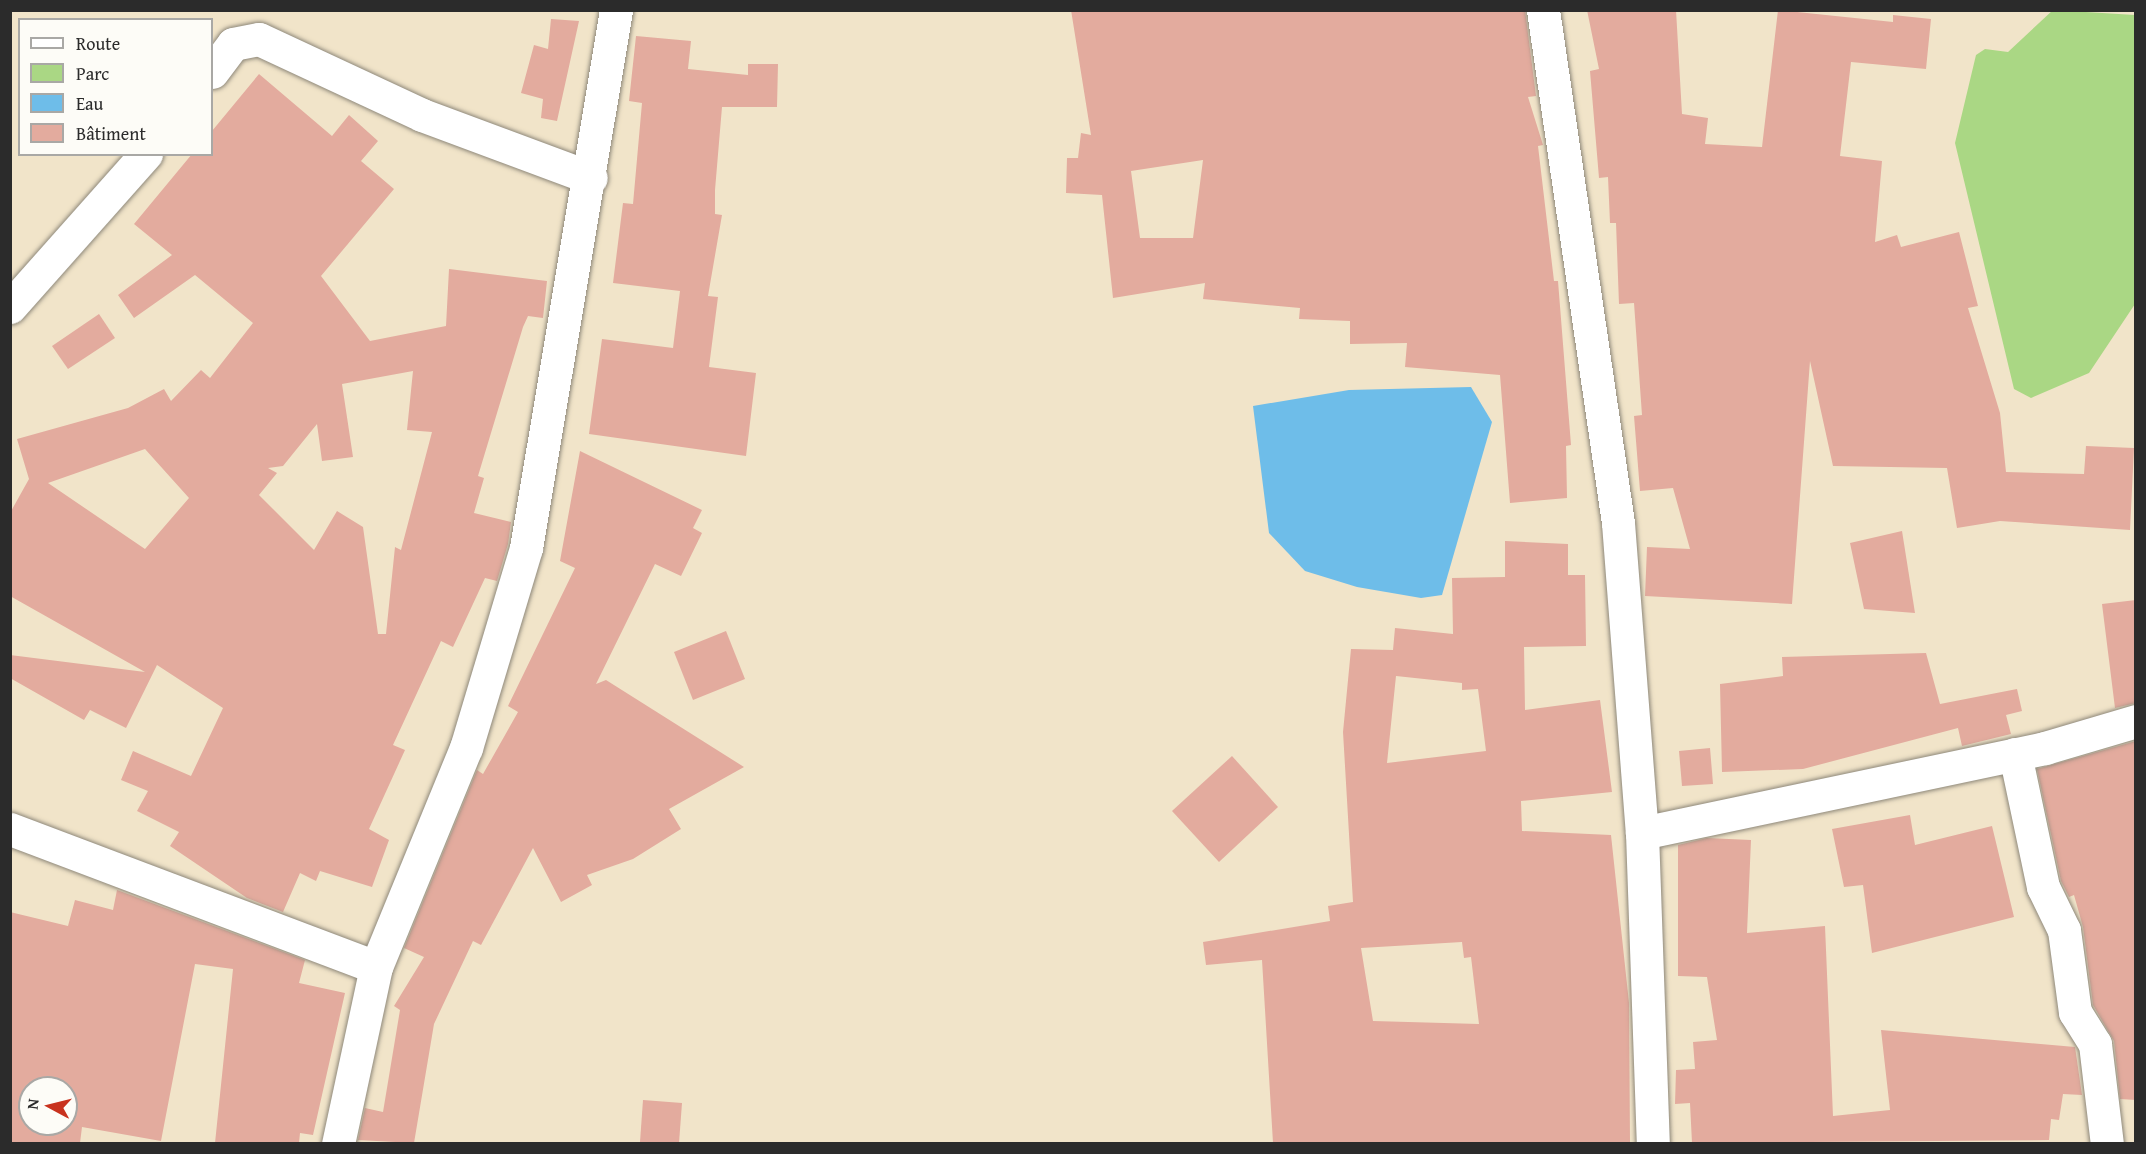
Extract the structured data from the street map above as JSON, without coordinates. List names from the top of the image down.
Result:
{
  "legend": [
    "Route",
    "Parc",
    "Eau",
    "Bâtiment"
  ],
  "north": "left"
}
